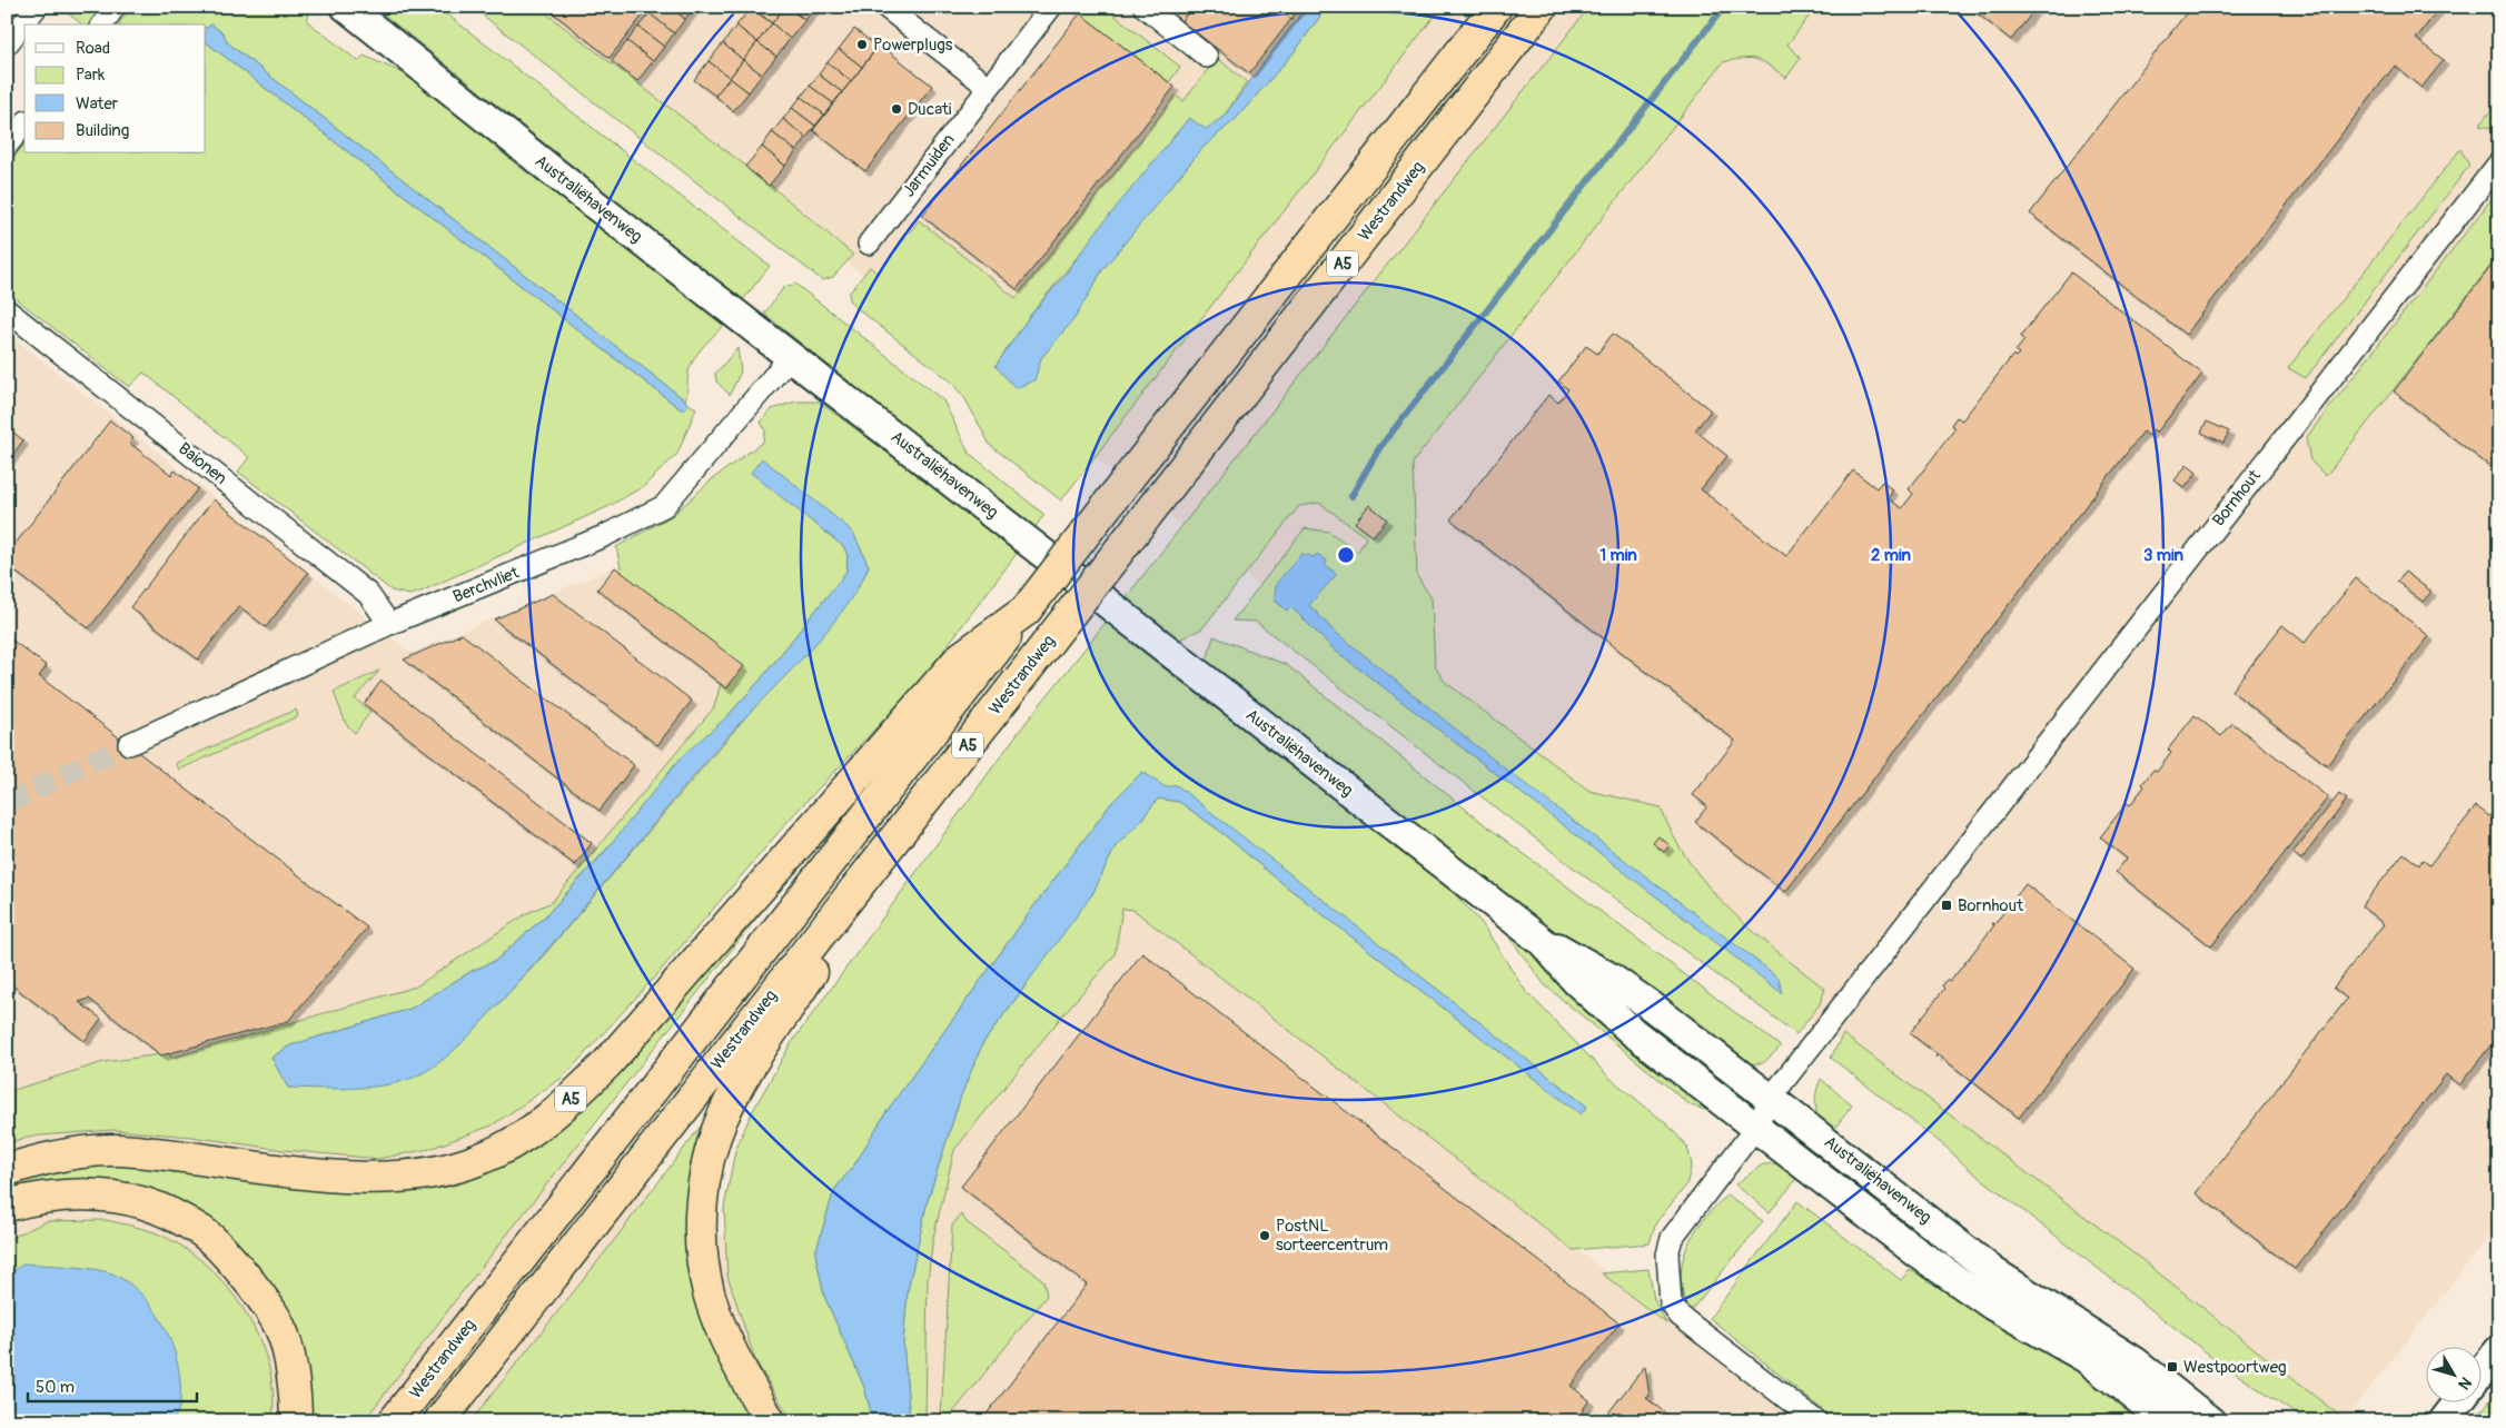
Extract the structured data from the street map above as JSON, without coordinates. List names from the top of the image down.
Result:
{
  "streets": {
    "highway": ["Westrandweg", "A5"],
    "street": [
      "Jarmuiden",
      "Australiëhavenweg",
      "Baionen",
      "Bornhout",
      "Berchvliet"
    ]
  },
  "crossings": [
    ["Australiëhavenweg", "Bornhout"],
    ["Australiëhavenweg", "Berchvliet"],
    ["Westrandweg", "A5"],
    ["Baionen", "Berchvliet"]
  ],
  "places": {
    "other": ["Powerplugs", "Ducati", "PostNL sorteercentrum"],
    "transit": ["Bornhout", "Westpoortweg"]
  },
  "legend": [
    "Road",
    "Park",
    "Water",
    "Building"
  ],
  "scale_bar": "50 m",
  "north": "bottom right",
  "rings": ["1 min", "2 min", "3 min"]
}
